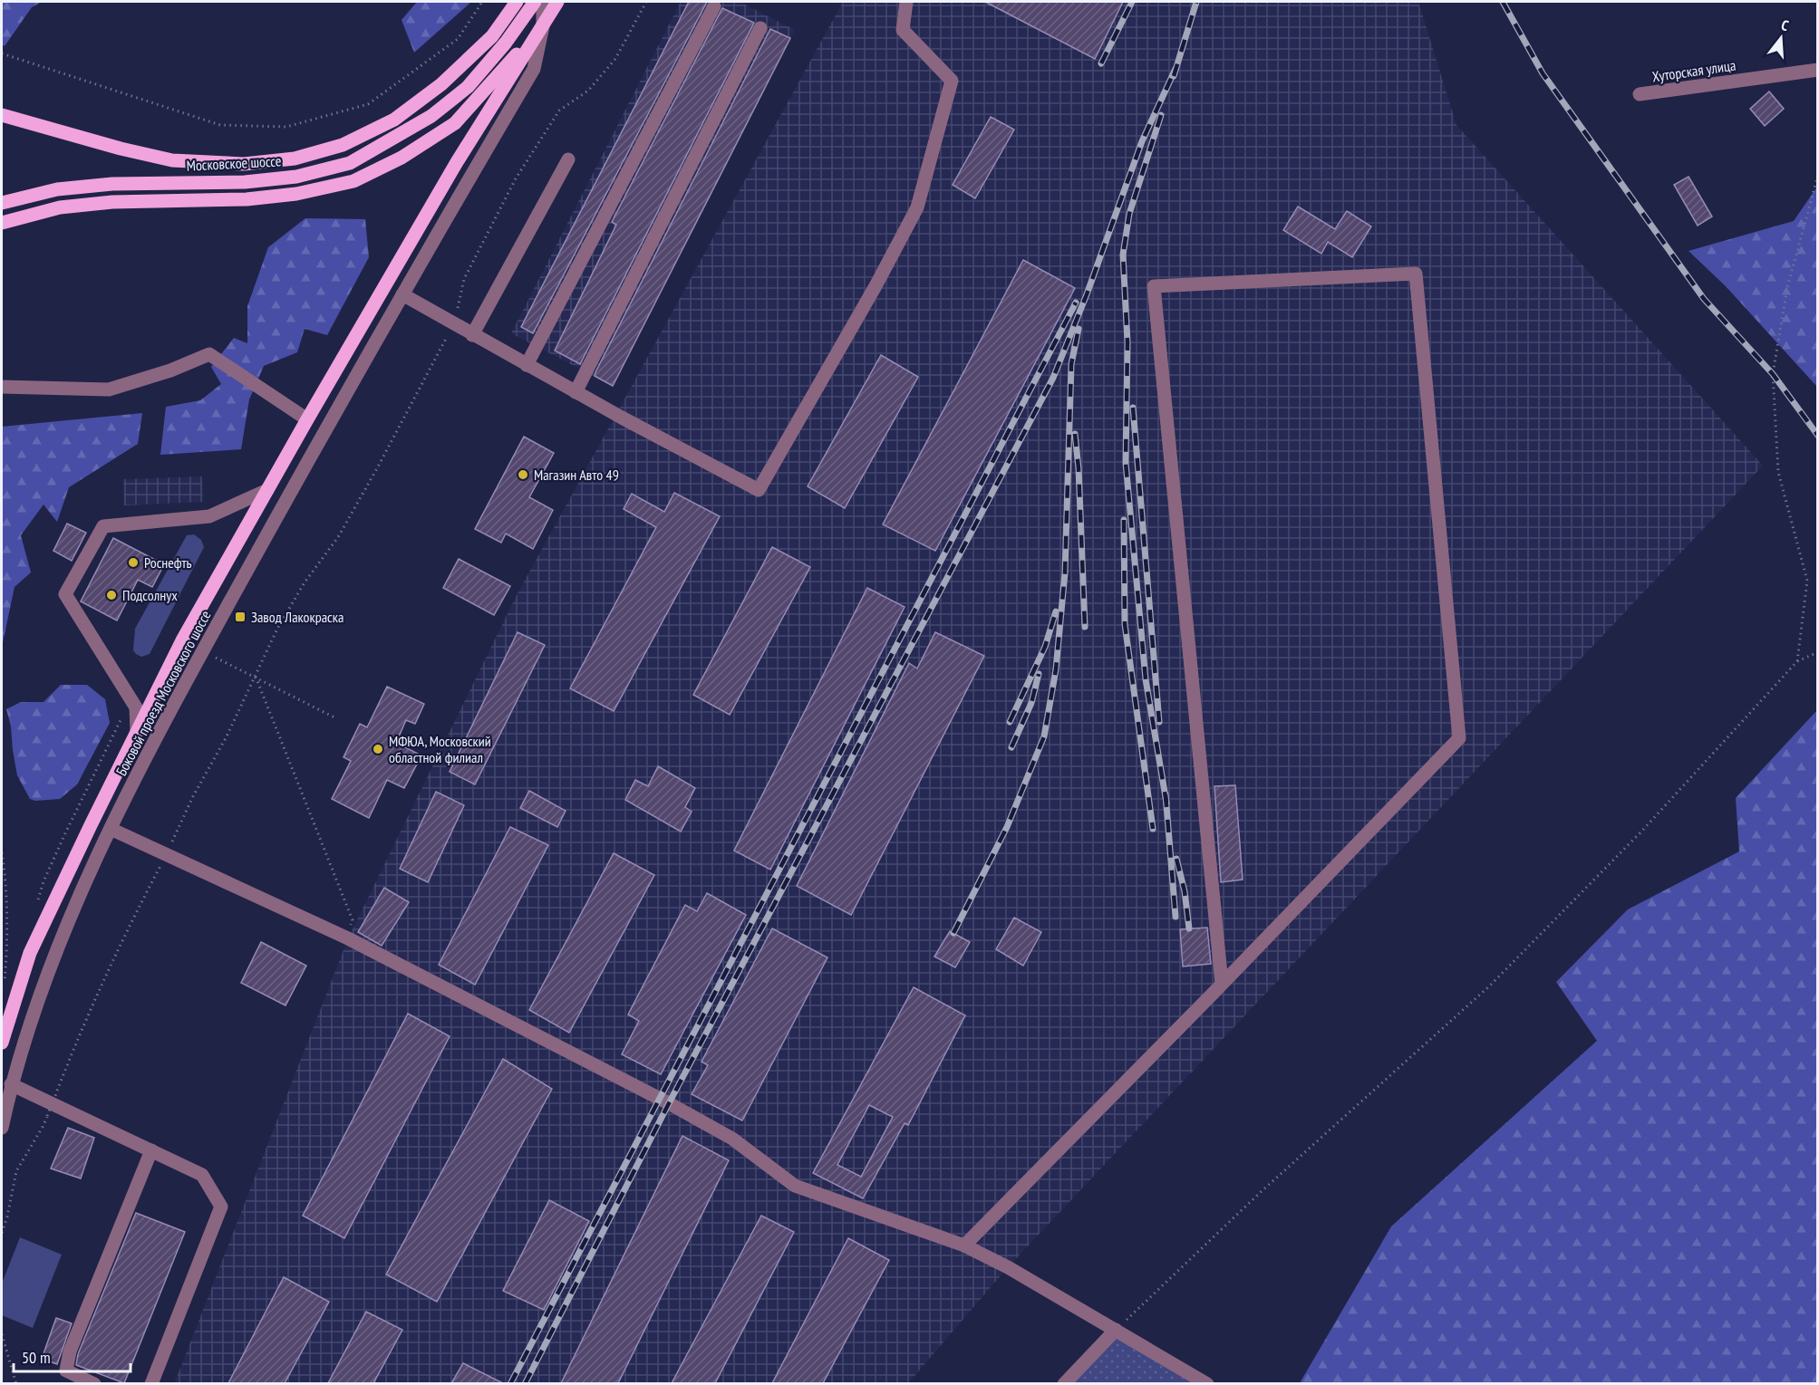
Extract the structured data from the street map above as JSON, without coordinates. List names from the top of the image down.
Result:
{
  "streets": {
    "main road": ["Московское шоссе"],
    "street": ["Хуторская улица", "Боковой проезд Московского шоссе"]
  },
  "places": {
    "other": [
      "Магазин Авто 49",
      "Роснефть",
      "Подсолнух",
      "МФЮА, Московский областной филиал"
    ],
    "transit": ["Завод Лакокраска"]
  },
  "scale_bar": "50 m",
  "north": "top"
}
